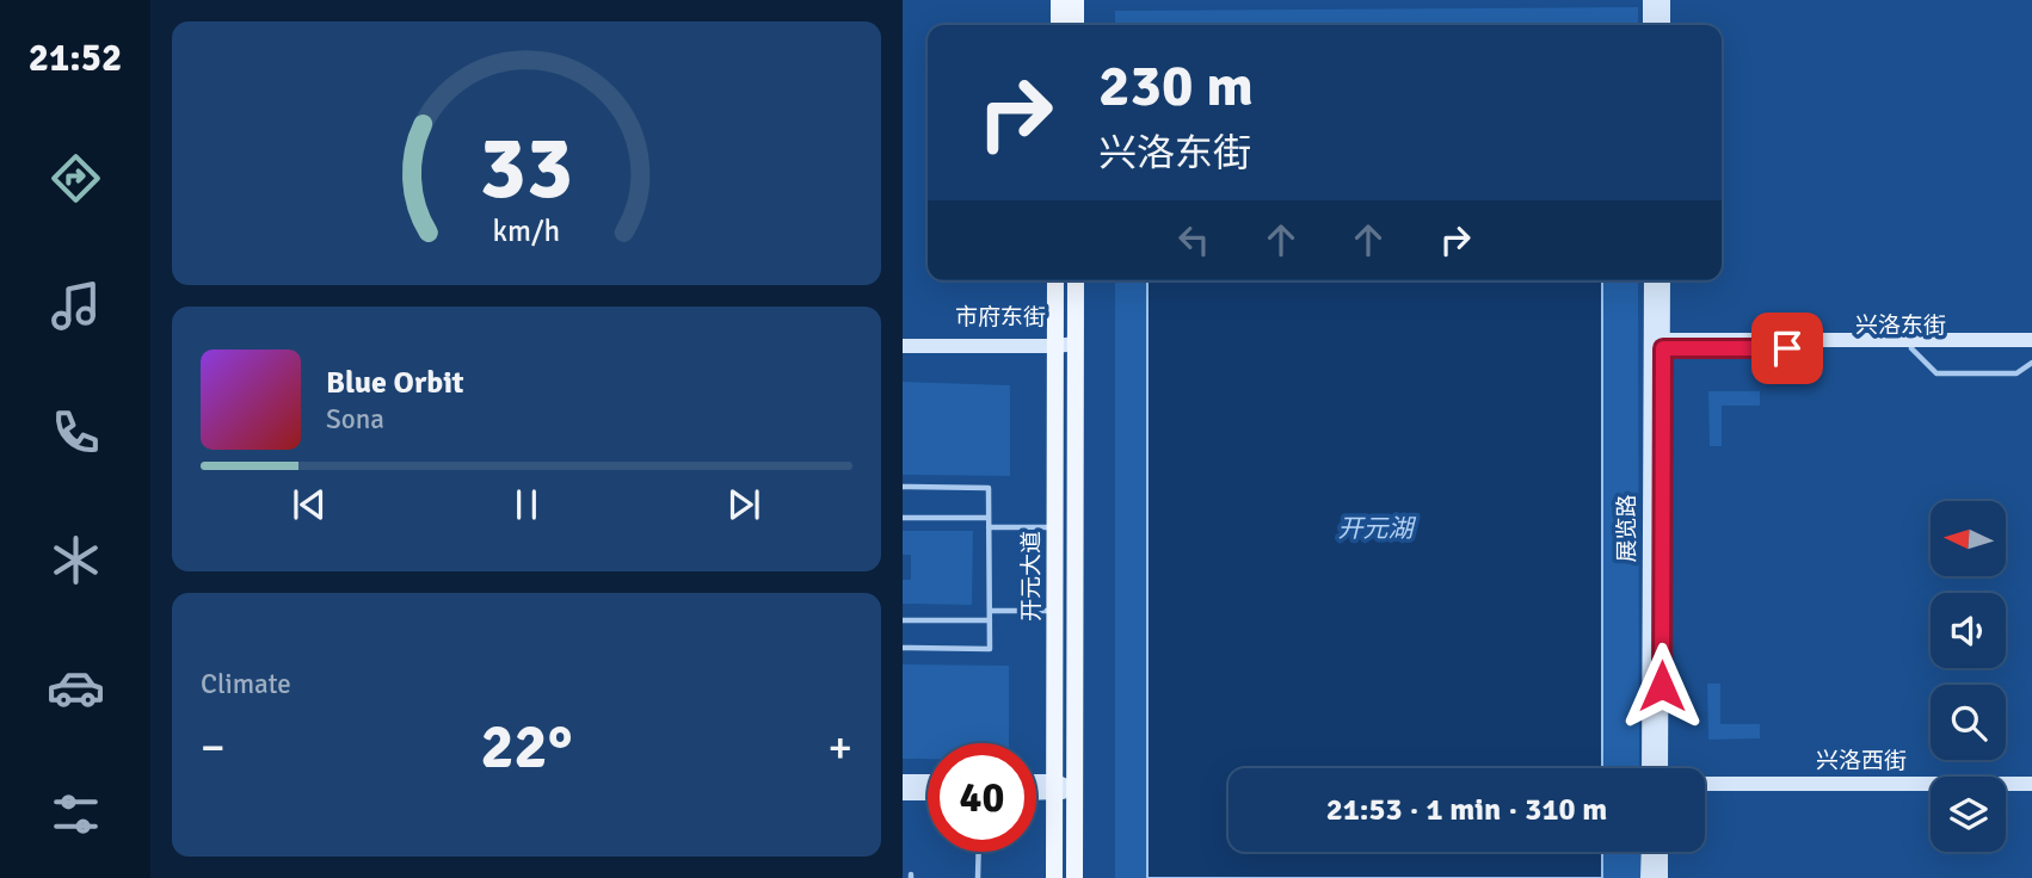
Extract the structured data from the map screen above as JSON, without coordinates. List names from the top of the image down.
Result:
{
  "streets": {
    "main road": ["开元大道"],
    "street": [
      "市府东街",
      "兴洛东街",
      "展览路",
      "兴洛西街"
    ]
  },
  "crossings": [
    ["市府东街", "开元大道"],
    ["兴洛东街", "展览路"]
  ],
  "water": ["开元湖"],
  "north": "left",
  "page": {
    "tabs": "21:52",
    "turn": ["230 m", "兴洛东街"],
    "song": ["Blue Orbit", "Sona"],
    "tile": "Climate",
    "heat": ["−", "22°", "+"],
    "limit": "40",
    "trip": "21:53 · 1 min · 310 m",
    "gauge": ["33", "km/h"]
  }
}
